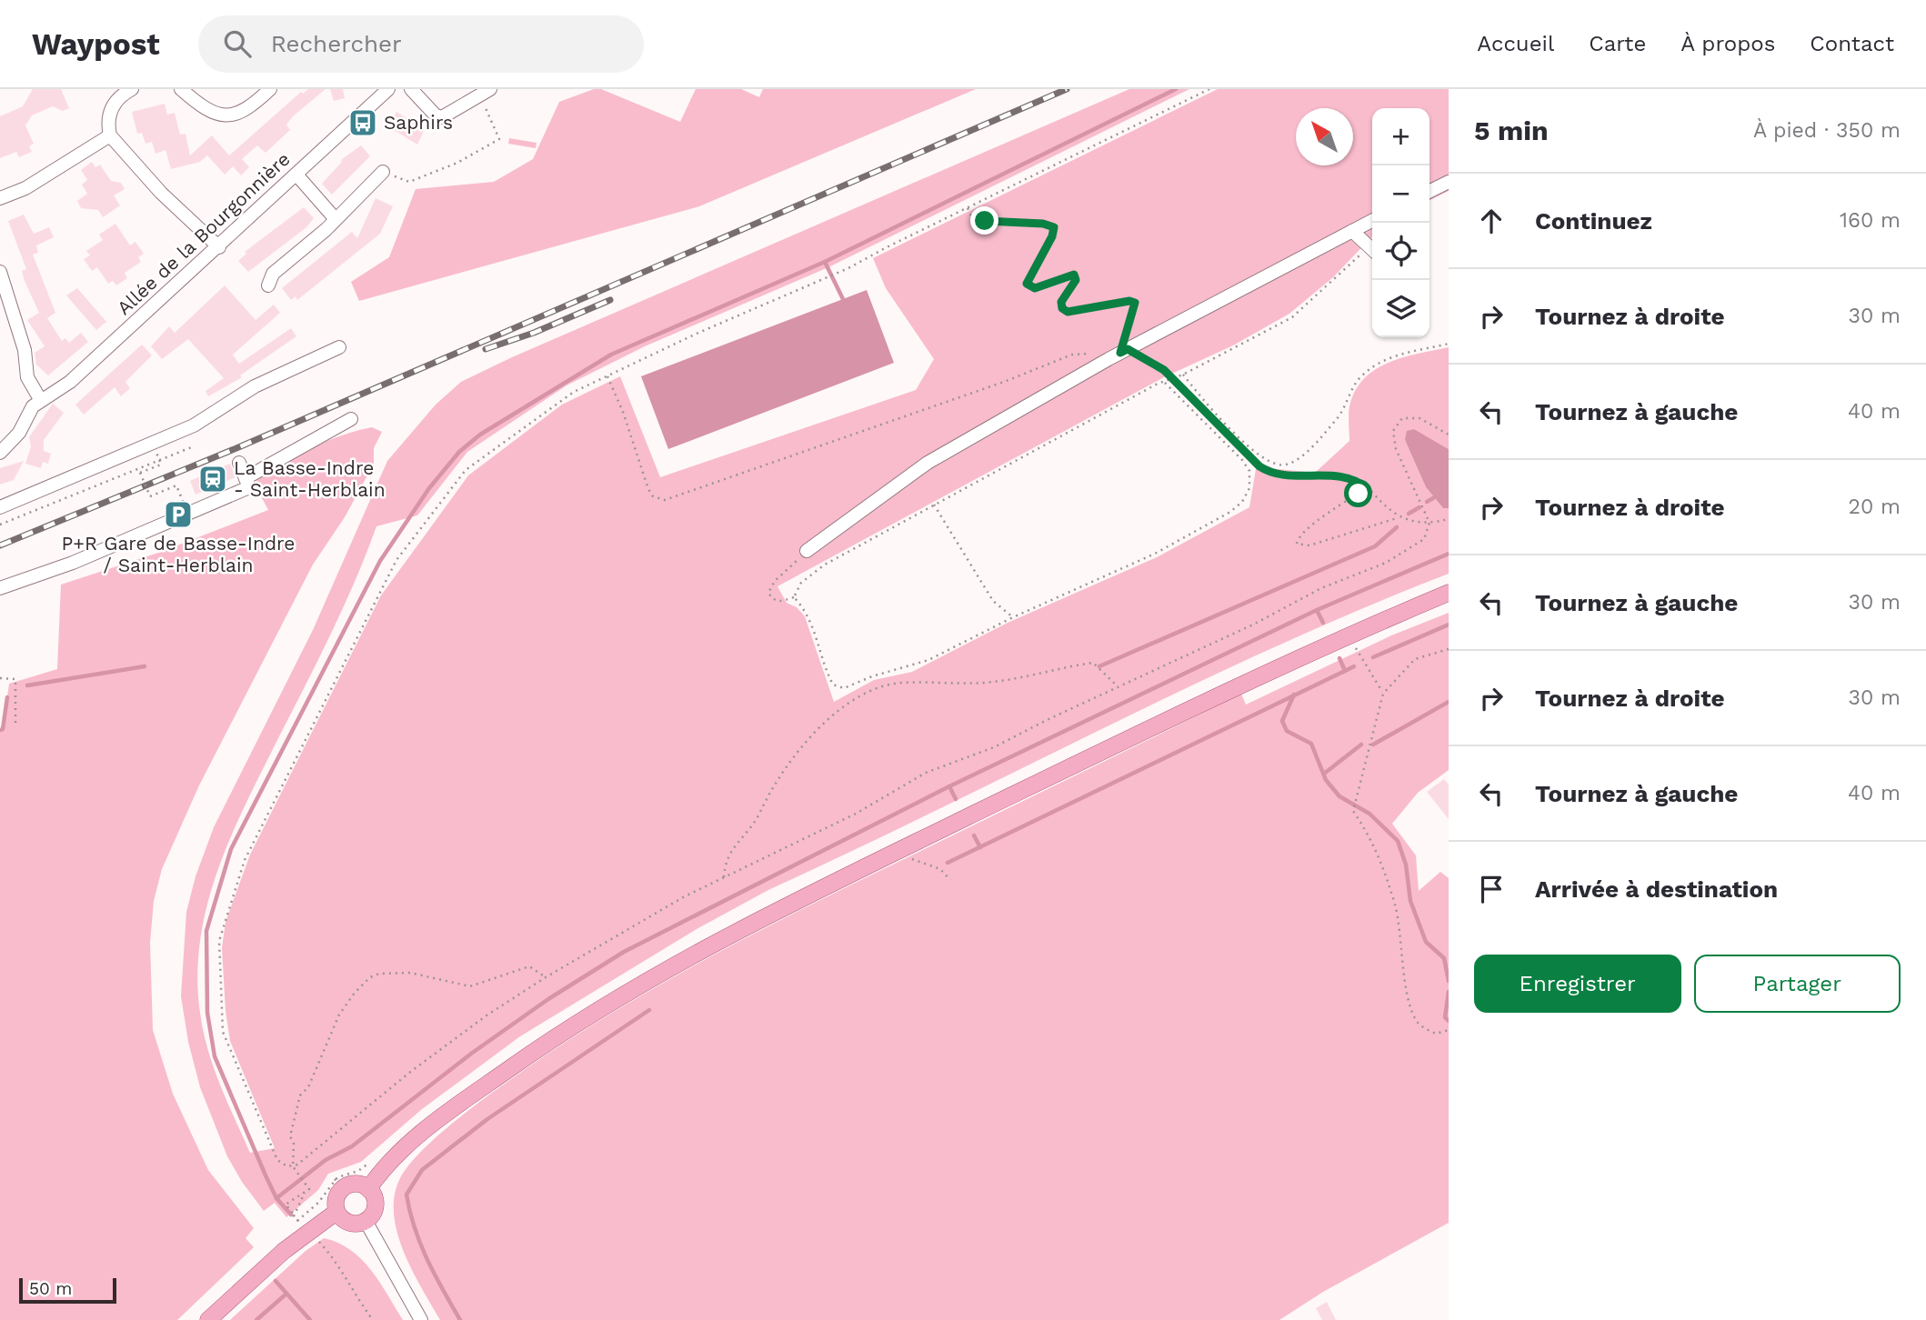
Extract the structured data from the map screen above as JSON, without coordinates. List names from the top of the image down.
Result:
{
  "streets": {
    "street": ["Allée de la Bourgonnière"]
  },
  "places": {
    "bus stop": ["Saphirs"],
    "station": ["La Basse-Indre - Saint-Herblain"],
    "parking": ["P+R Gare de Basse-Indre / Saint-Herblain"]
  },
  "scale_bar": "50 m",
  "north": "top left",
  "page": {
    "header": "Waypost",
    "search": "Rechercher",
    "nav": [
      "Accueil",
      "Carte",
      "À propos",
      "Contact"
    ],
    "heading": ["5 min", "À pied · 350 m"],
    "map_buttons": ["+", "−"],
    "list": [
      ["Continuez", "160 m"],
      ["Tournez à droite", "30 m"],
      ["Tournez à gauche", "40 m"],
      ["Tournez à droite", "20 m"],
      ["Tournez à gauche", "30 m"],
      ["Tournez à droite", "30 m"],
      ["Tournez à gauche", "40 m"],
      "Arrivée à destination"
    ],
    "buttons": ["Enregistrer", "Partager"],
    "scale": "50 m"
  }
}
